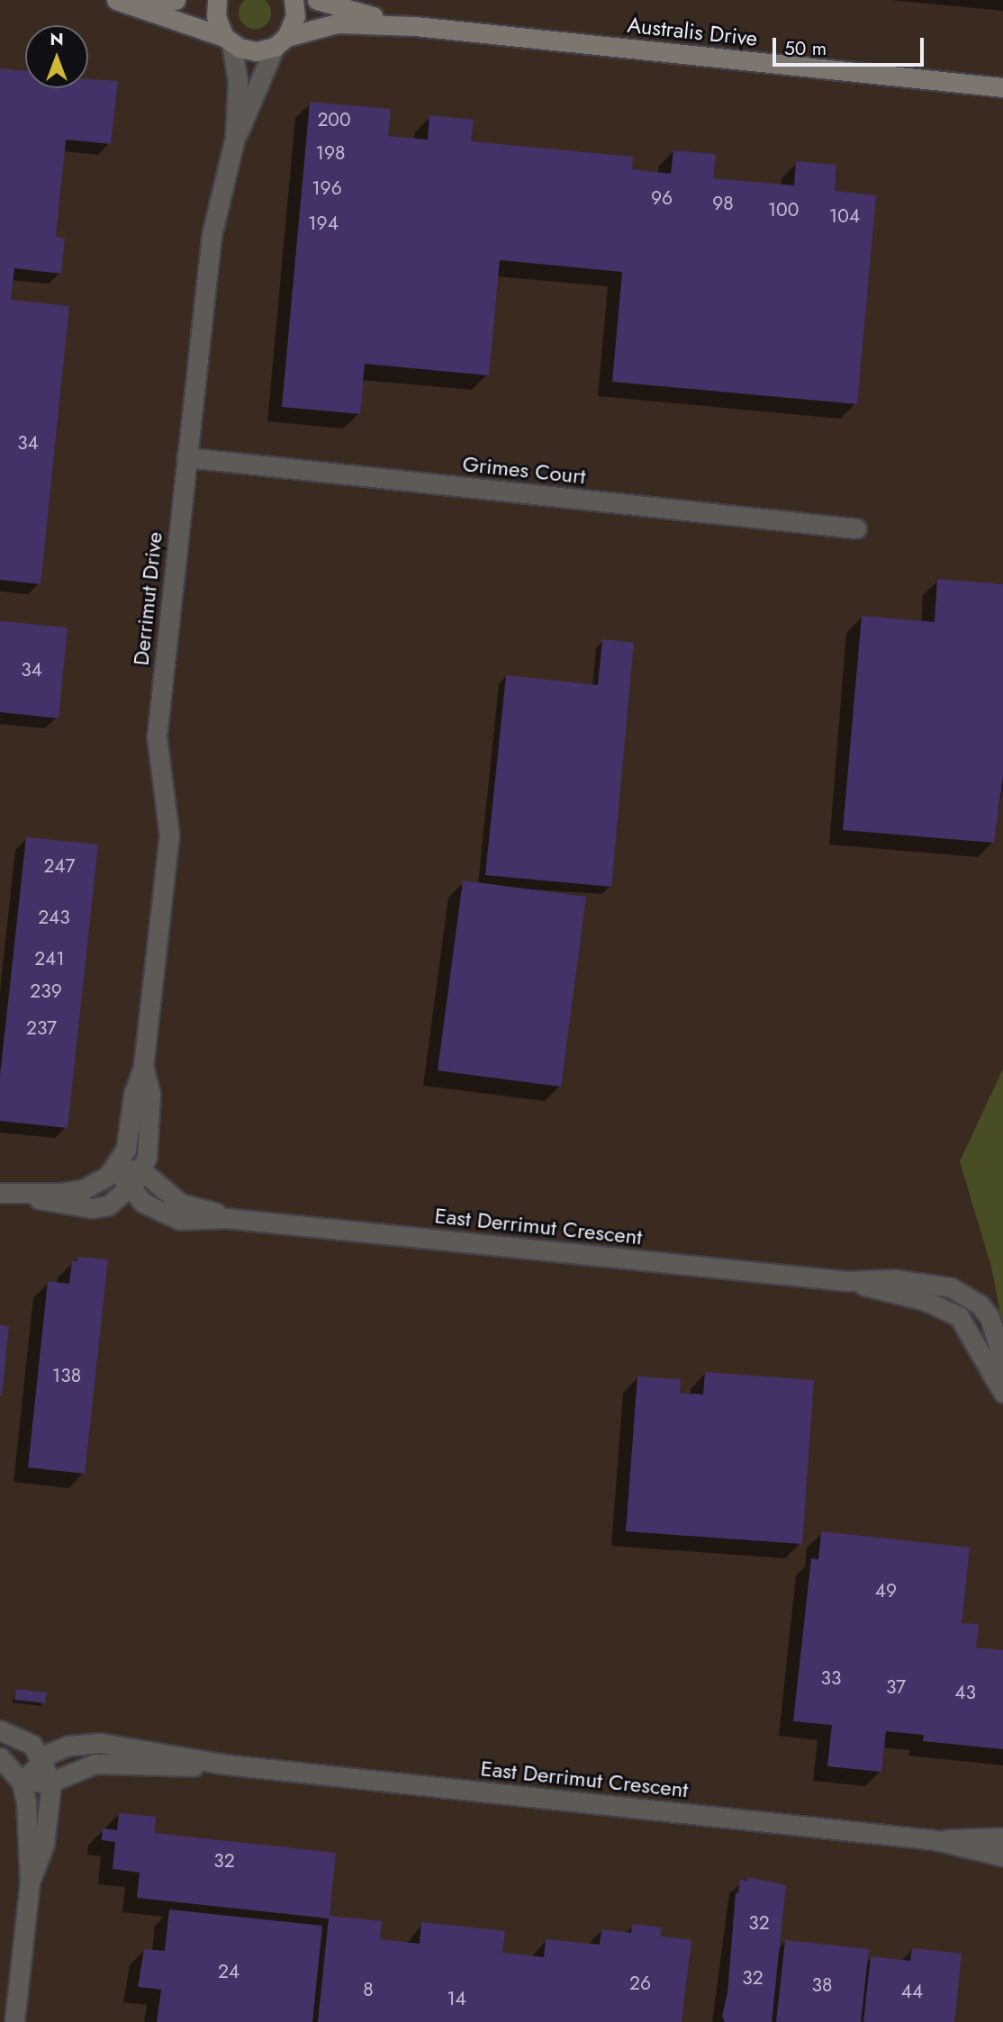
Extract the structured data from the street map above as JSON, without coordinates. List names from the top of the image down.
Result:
{
  "streets": {
    "street": [
      "Australis Drive",
      "Grimes Court",
      "Derrimut Drive",
      "East Derrimut Crescent"
    ]
  },
  "crossings": [
    ["Australis Drive", "Derrimut Drive"],
    ["Grimes Court", "Derrimut Drive"],
    ["Derrimut Drive", "East Derrimut Crescent"]
  ],
  "house_numbers": [
    "200",
    "198",
    "196",
    "96",
    "98",
    "100",
    "104",
    "194",
    "34",
    "34",
    "247",
    "243",
    "241",
    "239",
    "237",
    "138",
    "49",
    "33",
    "37",
    "43",
    "32",
    "32",
    "24",
    "32",
    "26",
    "38",
    "8",
    "44",
    "14"
  ],
  "scale_bar": "50 m",
  "north": "top"
}
